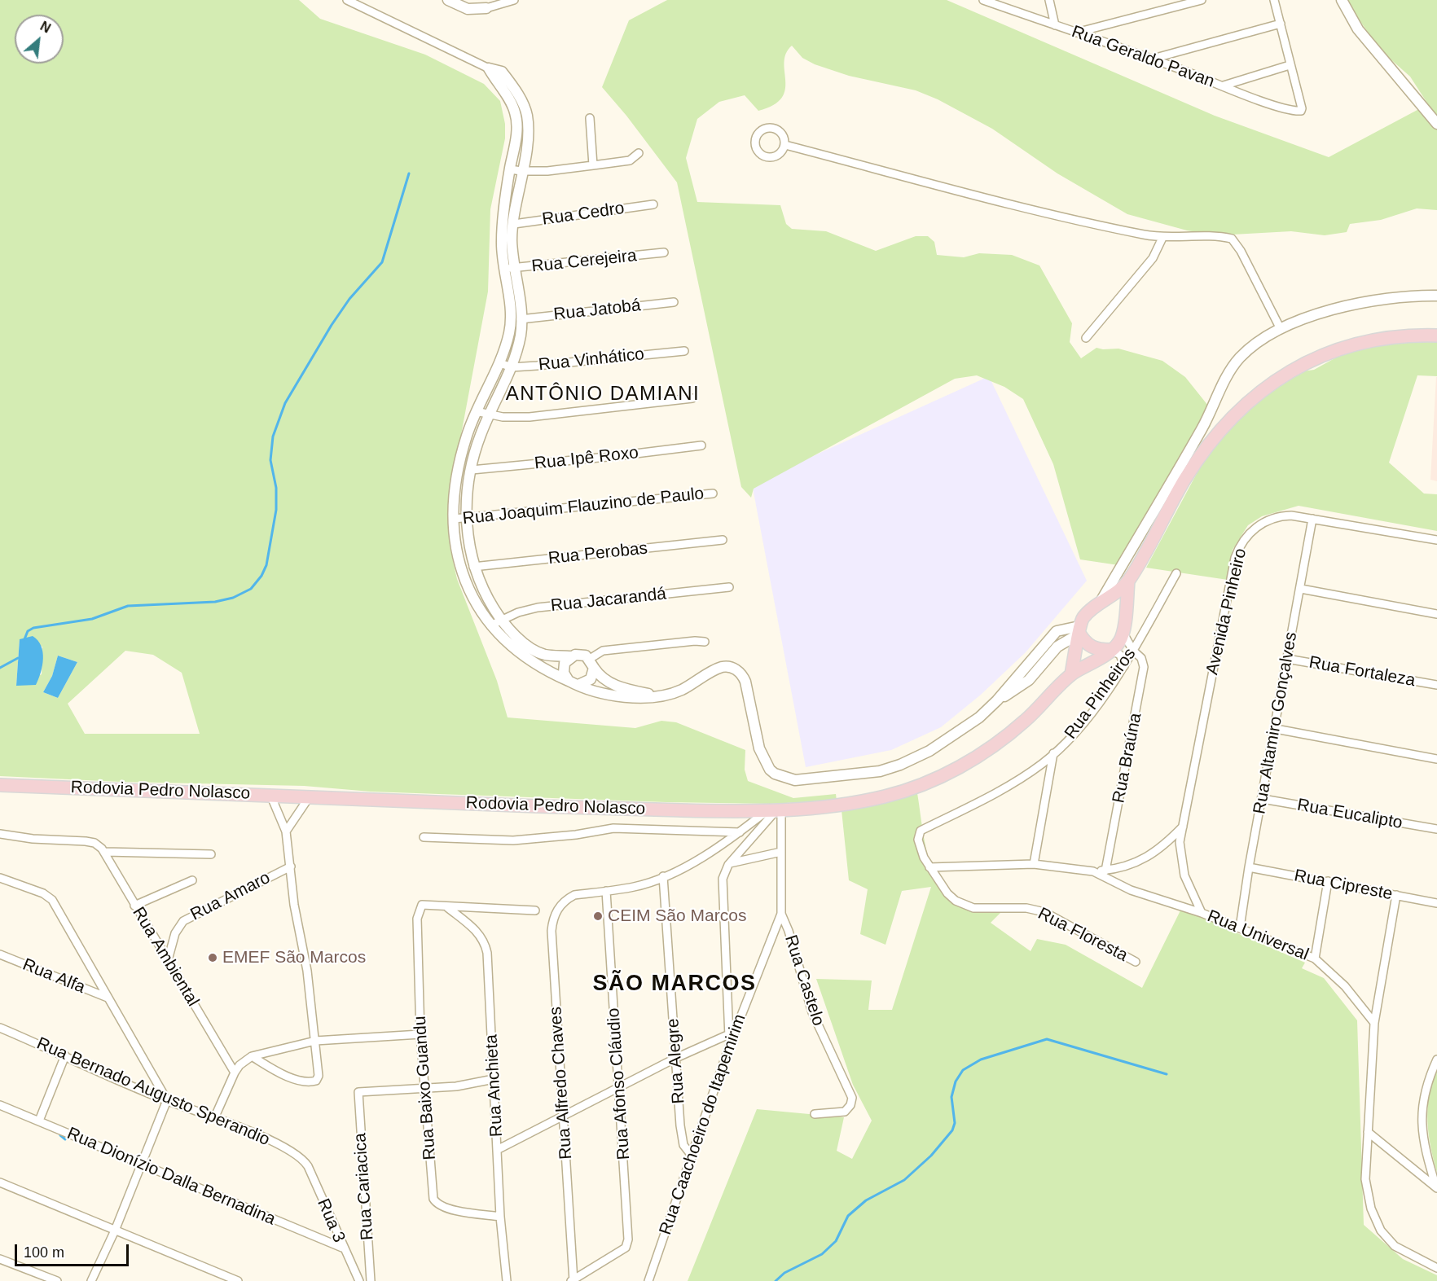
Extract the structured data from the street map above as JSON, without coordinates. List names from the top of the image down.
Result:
{
  "streets": {
    "highway": ["Rodovia Pedro Nolasco"],
    "street": [
      "Rua Geraldo Pavan",
      "Rua Cedro",
      "Rua Cerejeira",
      "Rua Jatobá",
      "Rua Vinhático",
      "Rua Ipê Roxo",
      "Rua Joaquim Flauzino de Paulo",
      "Rua Perobas",
      "Rua Jacarandá",
      "Avenida Pinheiro",
      "Rua Fortaleza",
      "Rua Pinheiros",
      "Rua Altamiro Gonçalves",
      "Rua Braúna",
      "Rua Eucalipto",
      "Rua Cipreste",
      "Rua Amaro",
      "Rua Floresta",
      "Rua Universal",
      "Rua Ambiental",
      "Rua Alfa",
      "Rua Castelo",
      "Rua Alegre",
      "Rua Alfredo Chaves",
      "Rua Afonso Cláudio",
      "Rua Anchieta",
      "Rua Baixo Guandu",
      "Rua Bernado Augusto Sperandio",
      "Rua Caachoeiro do Itapemirim",
      "Rua Dionízio Dalla Bernadina",
      "Rua Cariacica",
      "Rua 3"
    ]
  },
  "crossings": [
    ["Avenida Pinheiro", "Rua Altamiro Gonçalves"],
    ["Avenida Pinheiro", "Rua Universal"],
    ["Rua Fortaleza", "Rua Altamiro Gonçalves"],
    ["Rua Pinheiros", "Rua Braúna"],
    ["Rua Pinheiros", "Rua Floresta"],
    ["Rua Altamiro Gonçalves", "Rua Eucalipto"],
    ["Rua Altamiro Gonçalves", "Rua Cipreste"],
    ["Rua Altamiro Gonçalves", "Rua Universal"],
    ["Rua Braúna", "Rodovia Pedro Nolasco"],
    ["Rodovia Pedro Nolasco", "Rua Castelo"],
    ["Rua Amaro", "Rua Ambiental"],
    ["Rua Floresta", "Rua Universal"],
    ["Rua Castelo", "Rua Caachoeiro do Itapemirim"],
    ["Rua Alegre", "Rua Caachoeiro do Itapemirim"],
    ["Rua Alfredo Chaves", "Rua Afonso Cláudio"],
    ["Rua Anchieta", "Rua Baixo Guandu"],
    ["Rua Baixo Guandu", "Rua Cariacica"],
    ["Rua Bernado Augusto Sperandio", "Rua 3"],
    ["Rua Dionízio Dalla Bernadina", "Rua 3"]
  ],
  "districts": ["ANTÔNIO DAMIANI", "SÃO MARCOS"],
  "places": ["CEIM São Marcos", "EMEF São Marcos"],
  "scale_bar": "100 m",
  "north": "top right"
}
